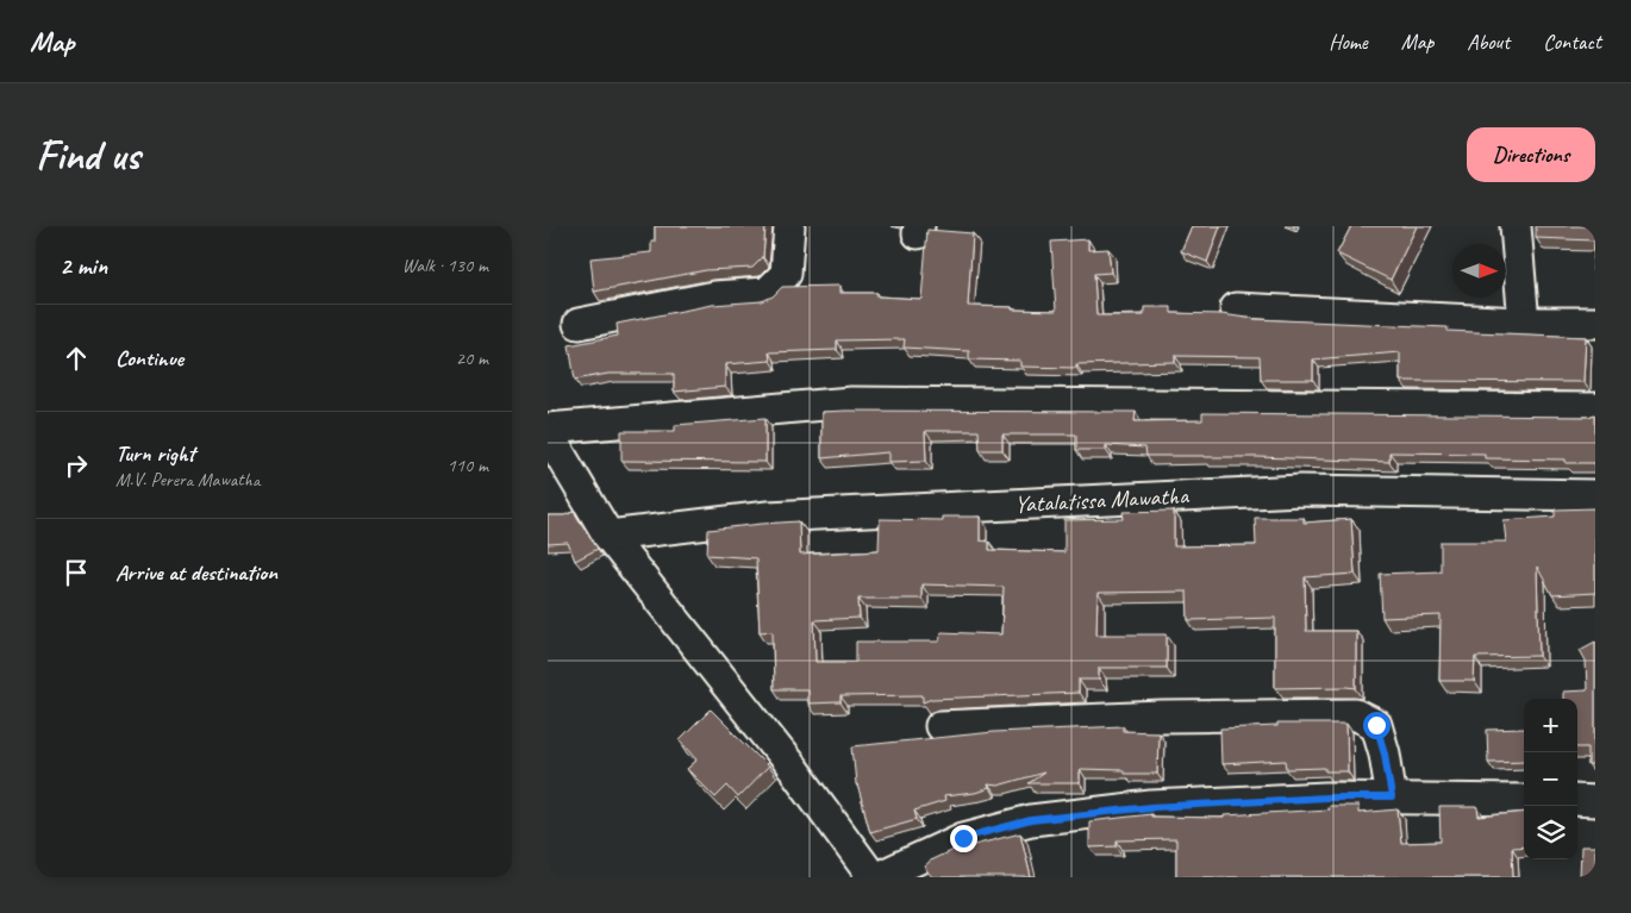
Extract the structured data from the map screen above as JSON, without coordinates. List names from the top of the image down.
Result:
{
  "streets": {
    "street": ["Yatalatissa Mawatha"]
  },
  "north": "right",
  "page": {
    "header": "Map",
    "nav": [
      "Home",
      "Map",
      "About",
      "Contact"
    ],
    "buttons": "Directions",
    "title": "Find us",
    "heading": ["2 min", "Walk · 130 m"],
    "list": [
      ["Continue", "20 m"],
      ["Turn right", "M.V. Perera Mawatha", "110 m"],
      "Arrive at destination"
    ],
    "map_buttons": ["+", "−"]
  }
}
